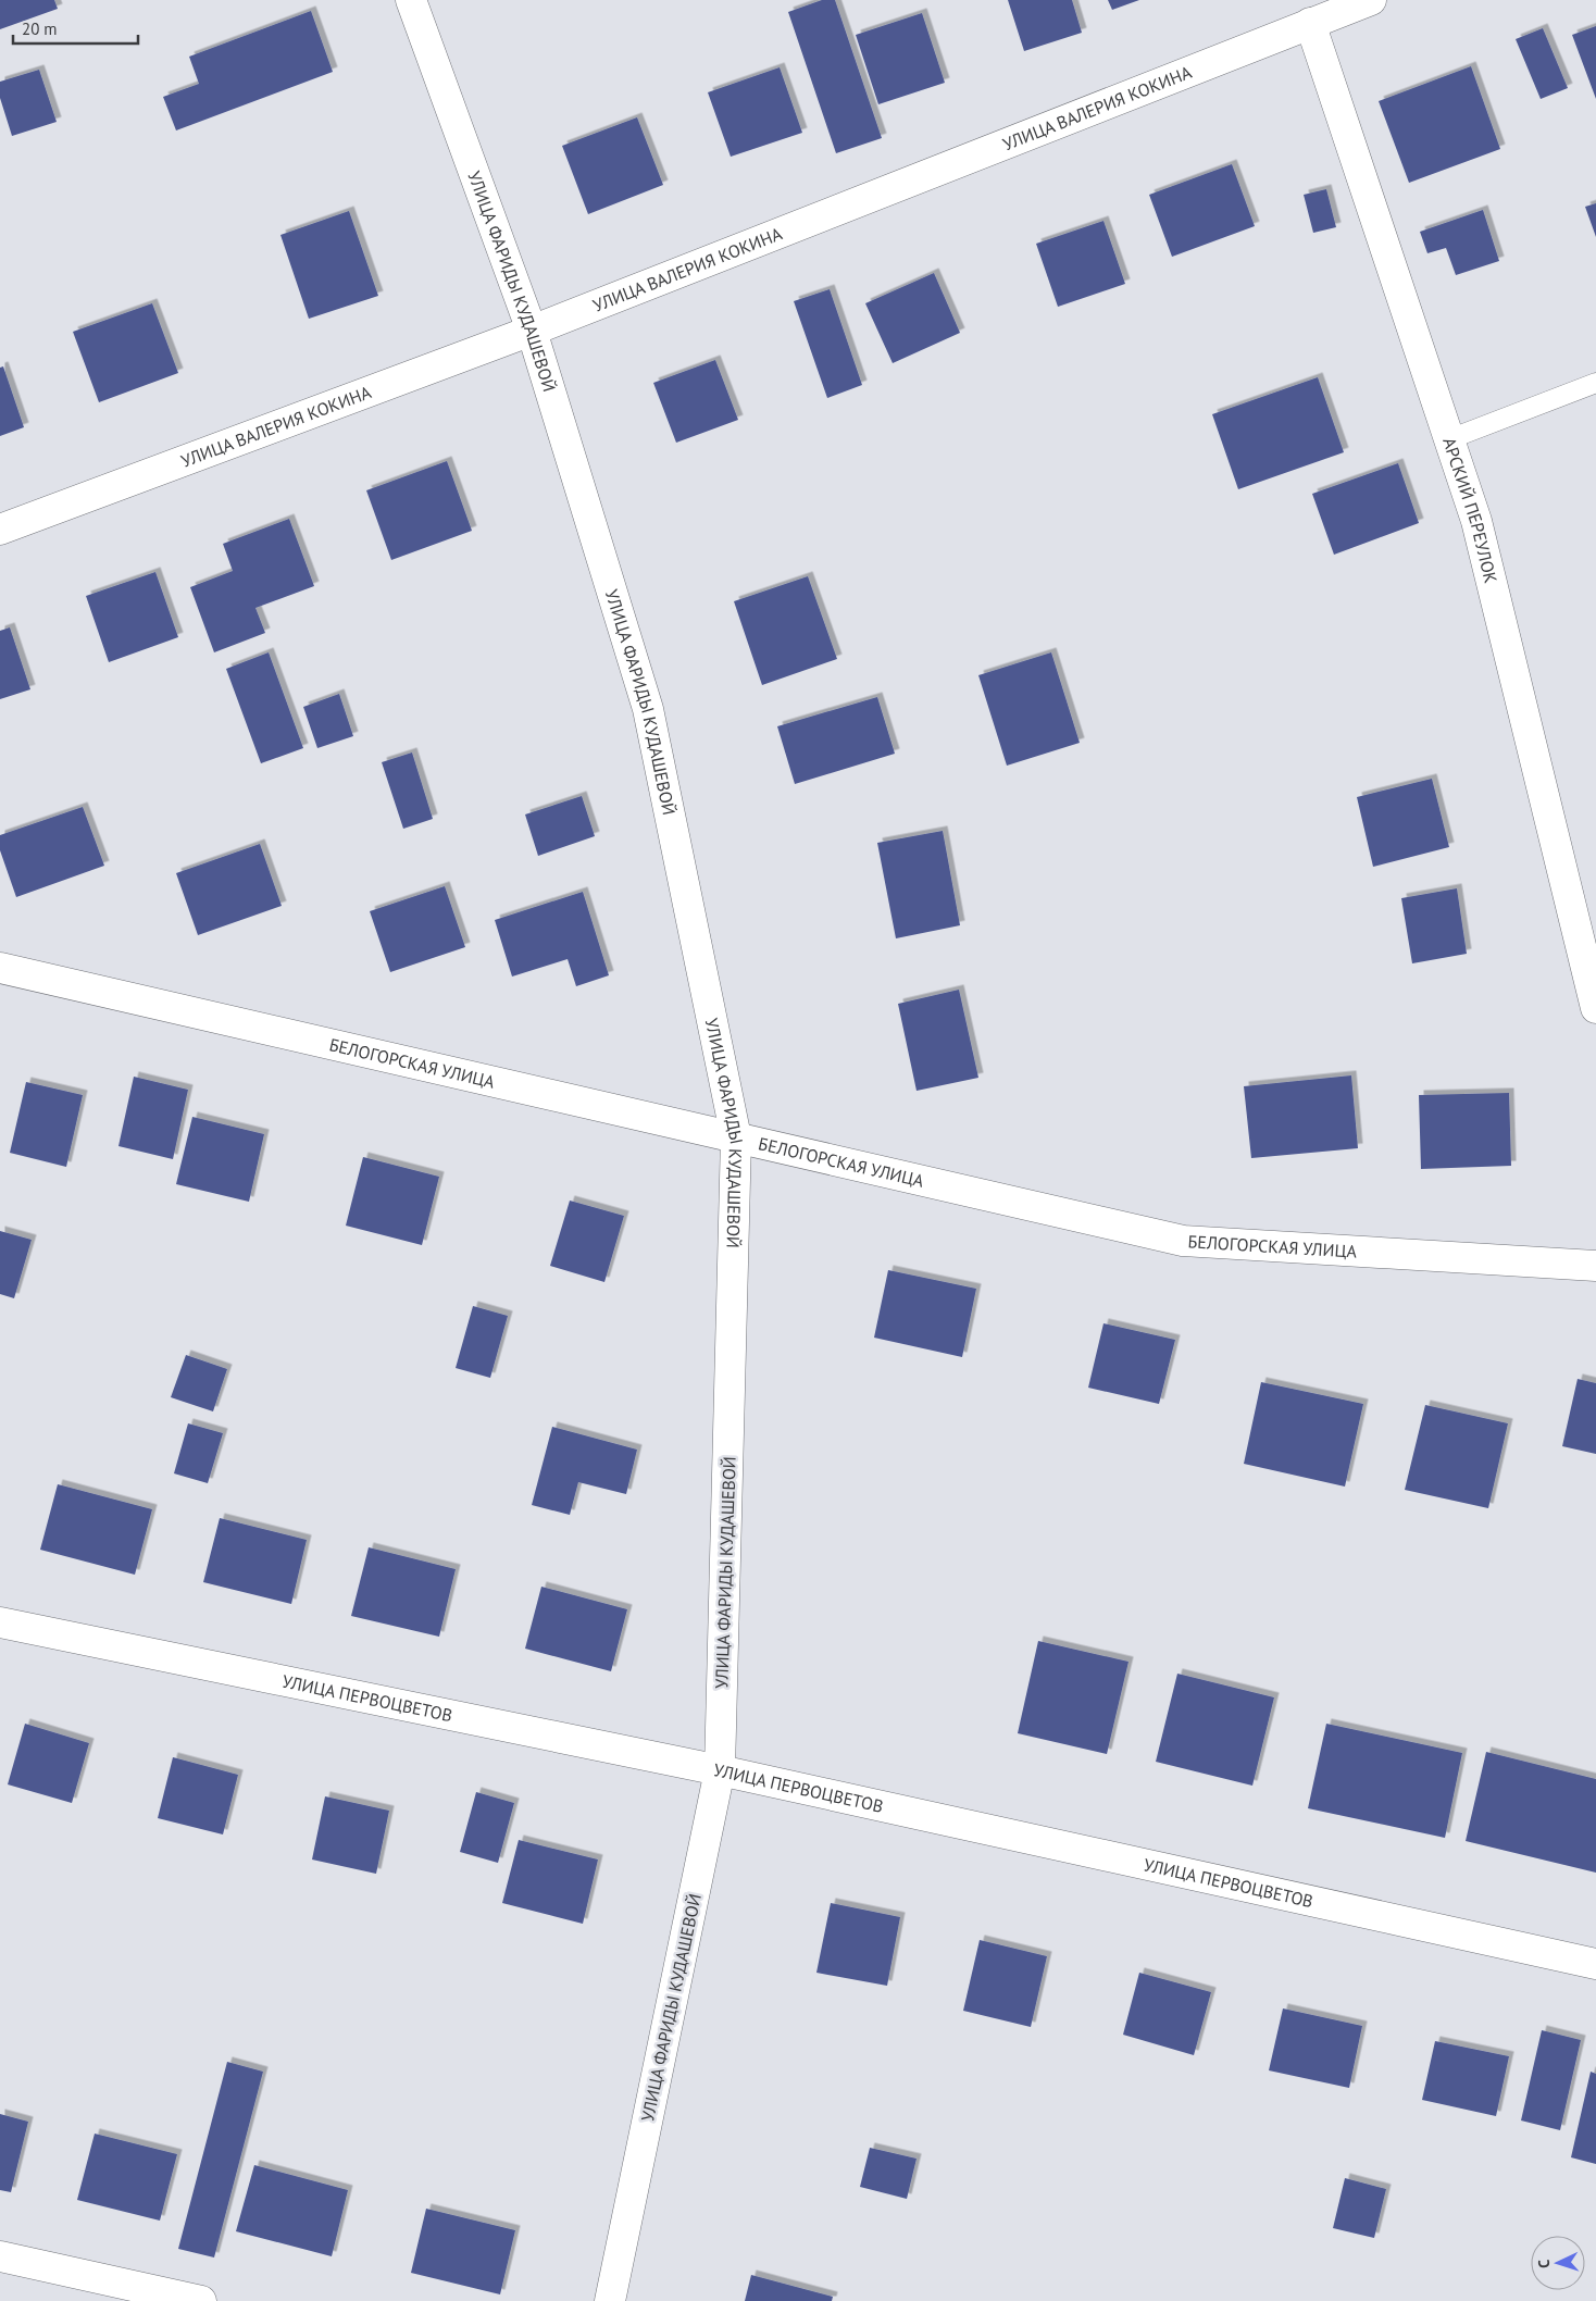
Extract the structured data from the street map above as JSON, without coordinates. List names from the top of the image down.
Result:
{
  "streets": {
    "street": [
      "УЛИЦА ВАЛЕРИЯ КОКИНА",
      "УЛИЦА ФАРИДЫ КУДАШЕВОЙ",
      "АРСКИЙ ПЕРЕУЛОК",
      "БЕЛОГОРСКАЯ УЛИЦА",
      "УЛИЦА ПЕРВОЦВЕТОВ"
    ]
  },
  "crossings": [
    ["УЛИЦА ВАЛЕРИЯ КОКИНА", "УЛИЦА ФАРИДЫ КУДАШЕВОЙ"],
    ["УЛИЦА ВАЛЕРИЯ КОКИНА", "АРСКИЙ ПЕРЕУЛОК"],
    ["УЛИЦА ФАРИДЫ КУДАШЕВОЙ", "БЕЛОГОРСКАЯ УЛИЦА"],
    ["УЛИЦА ФАРИДЫ КУДАШЕВОЙ", "УЛИЦА ПЕРВОЦВЕТОВ"]
  ],
  "scale_bar": "20 m",
  "north": "left"
}
